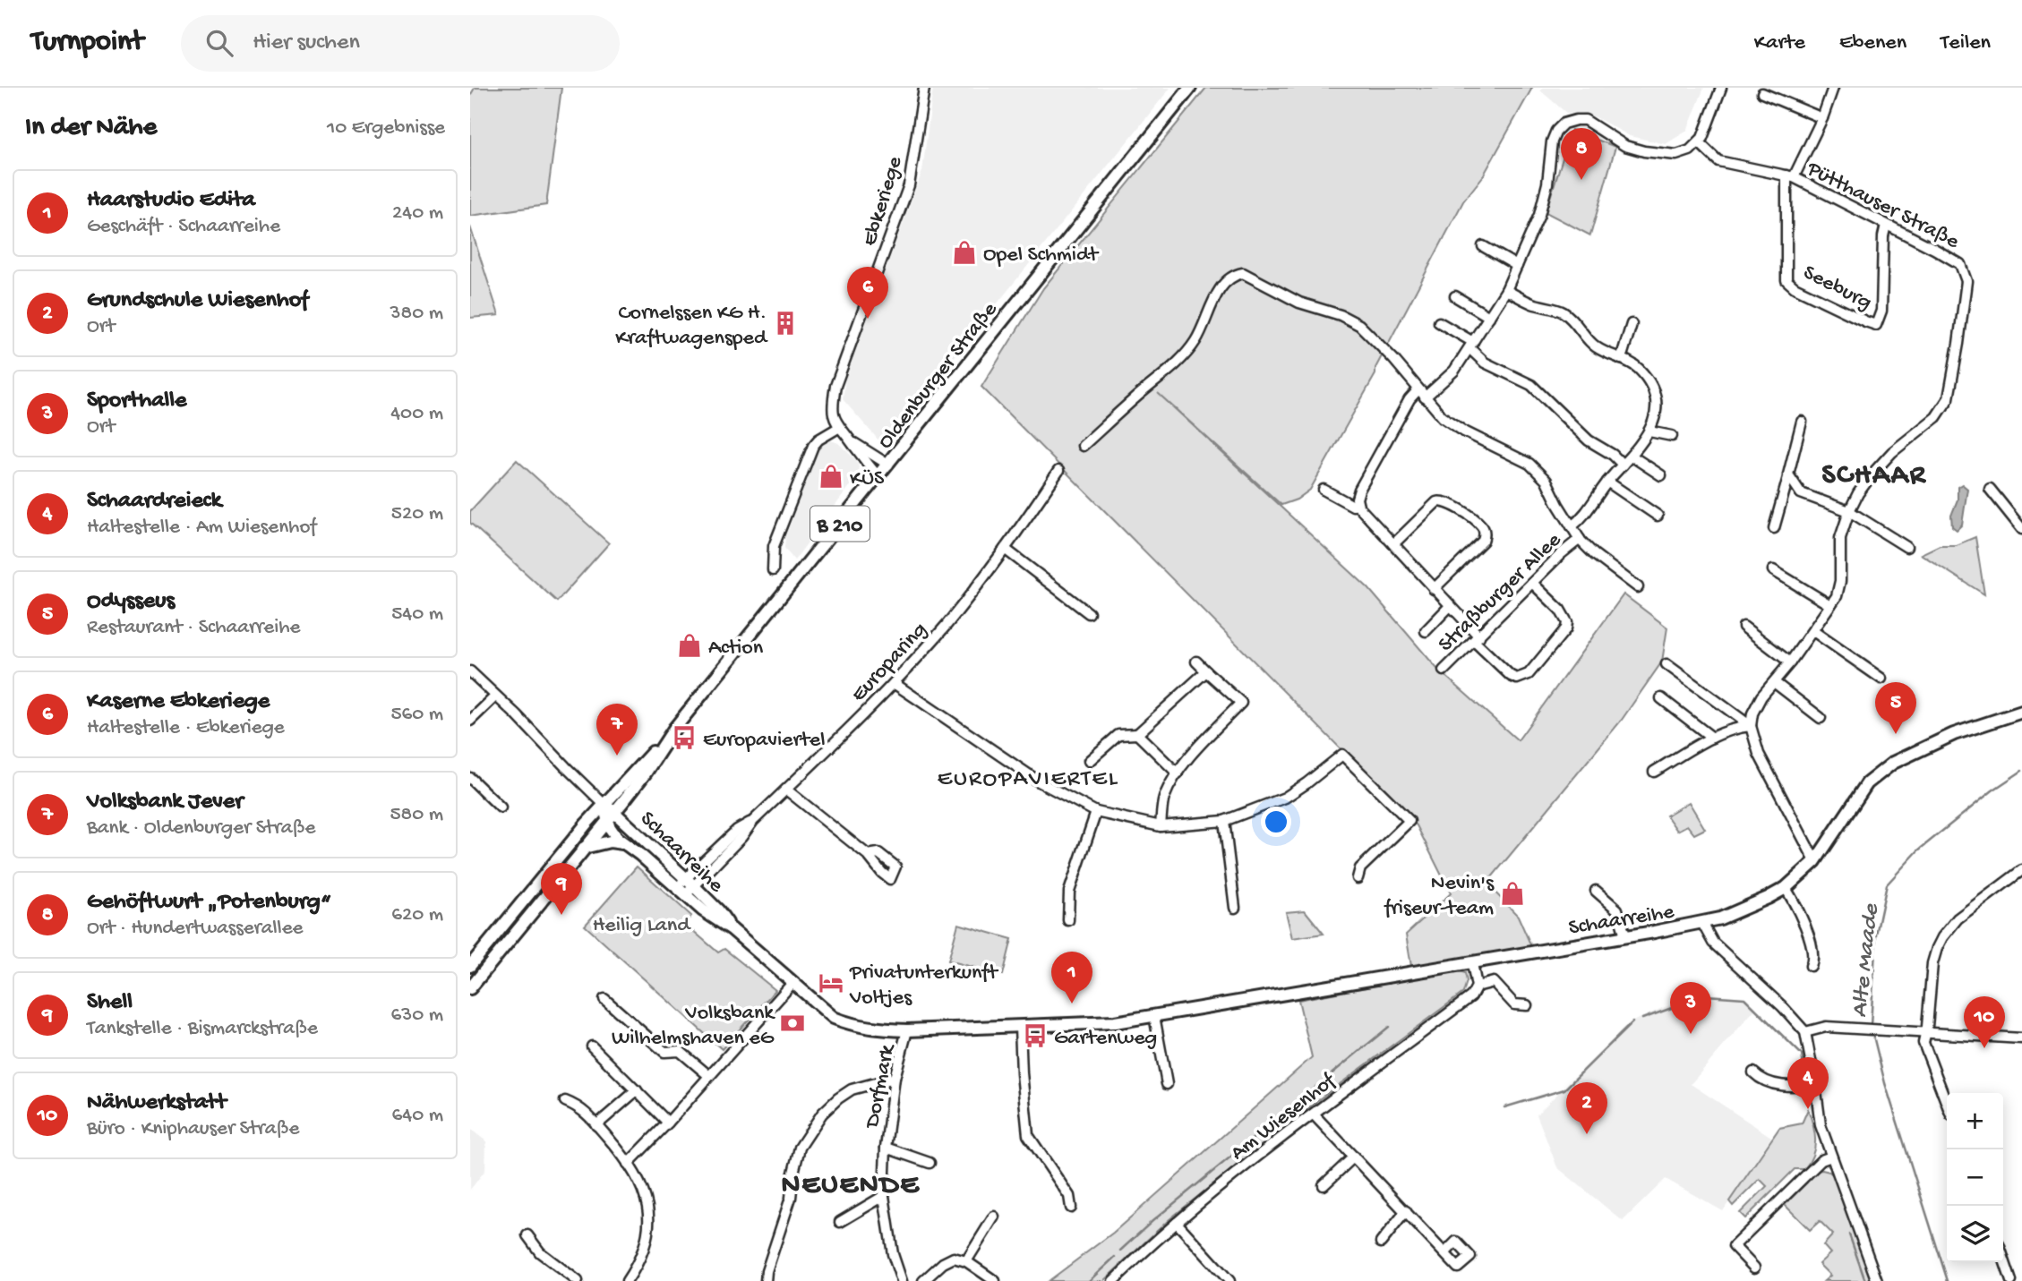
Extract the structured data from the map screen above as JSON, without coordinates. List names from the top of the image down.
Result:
{
  "streets": {
    "main road": ["Oldenburger Straße", "B 210", "Schaarreihe"],
    "street": [
      "Ebkeriege",
      "Pütthauser Straße",
      "Seeburg",
      "Straßburger Allee",
      "Europaring",
      "Dorfmark",
      "Am Wiesenhof"
    ]
  },
  "crossings": [
    ["Pütthauser Straße", "Seeburg"],
    ["Oldenburger Straße", "B 210"],
    ["Oldenburger Straße", "Schaarreihe"],
    ["B 210", "Schaarreihe"],
    ["Europaring", "Schaarreihe"],
    ["Schaarreihe", "Dorfmark"]
  ],
  "districts": ["SCHAAR", "EUROPAVIERTEL", "NEUENDE"],
  "water": ["Alte Maade"],
  "parks": ["Heilig Land"],
  "places": {
    "shop": [
      "Opel Schmidt",
      "KÜS",
      "Action",
      "Nevin's friseur-team"
    ],
    "building": ["Cornelssen KG H. Kraftwagensped"],
    "bus stop": ["Europaviertel", "Gartenweg"],
    "hotel": ["Privatunterkunft Voltjes"],
    "bank": ["Volksbank Wilhelmshaven eG"]
  },
  "page": {
    "header": "Turnpoint",
    "search": "Hier suchen",
    "nav": ["Karte", "Ebenen", "Teilen"],
    "heading": ["In der Nähe", "10 Ergebnisse"],
    "pins": [
      "8",
      "6",
      "5",
      "7",
      "9",
      "1",
      "3",
      "10",
      "4",
      "2"
    ],
    "list": [
      {
        "mark": "1",
        "name": "Haarstudio Edita",
        "note": "Geschäft · Schaarreihe",
        "value": "240 m"
      },
      {
        "mark": "2",
        "name": "Grundschule Wiesenhof",
        "note": "Ort",
        "value": "380 m"
      },
      {
        "mark": "3",
        "name": "Sporthalle",
        "note": "Ort",
        "value": "400 m"
      },
      {
        "mark": "4",
        "name": "Schaardreieck",
        "note": "Haltestelle · Am Wiesenhof",
        "value": "520 m"
      },
      {
        "mark": "5",
        "name": "Odysseus",
        "note": "Restaurant · Schaarreihe",
        "value": "540 m"
      },
      {
        "mark": "6",
        "name": "Kaserne Ebkeriege",
        "note": "Haltestelle · Ebkeriege",
        "value": "560 m"
      },
      {
        "mark": "7",
        "name": "Volksbank Jever",
        "note": "Bank · Oldenburger Straße",
        "value": "580 m"
      },
      {
        "mark": "8",
        "name": "Gehöftwurt „Potenburg“",
        "note": "Ort · Hundertwasserallee",
        "value": "620 m"
      },
      {
        "mark": "9",
        "name": "Shell",
        "note": "Tankstelle · Bismarckstraße",
        "value": "630 m"
      },
      {
        "mark": "10",
        "name": "Nähwerkstatt",
        "note": "Büro · Kniphauser Straße",
        "value": "640 m"
      }
    ],
    "map_buttons": ["+", "−"]
  }
}
